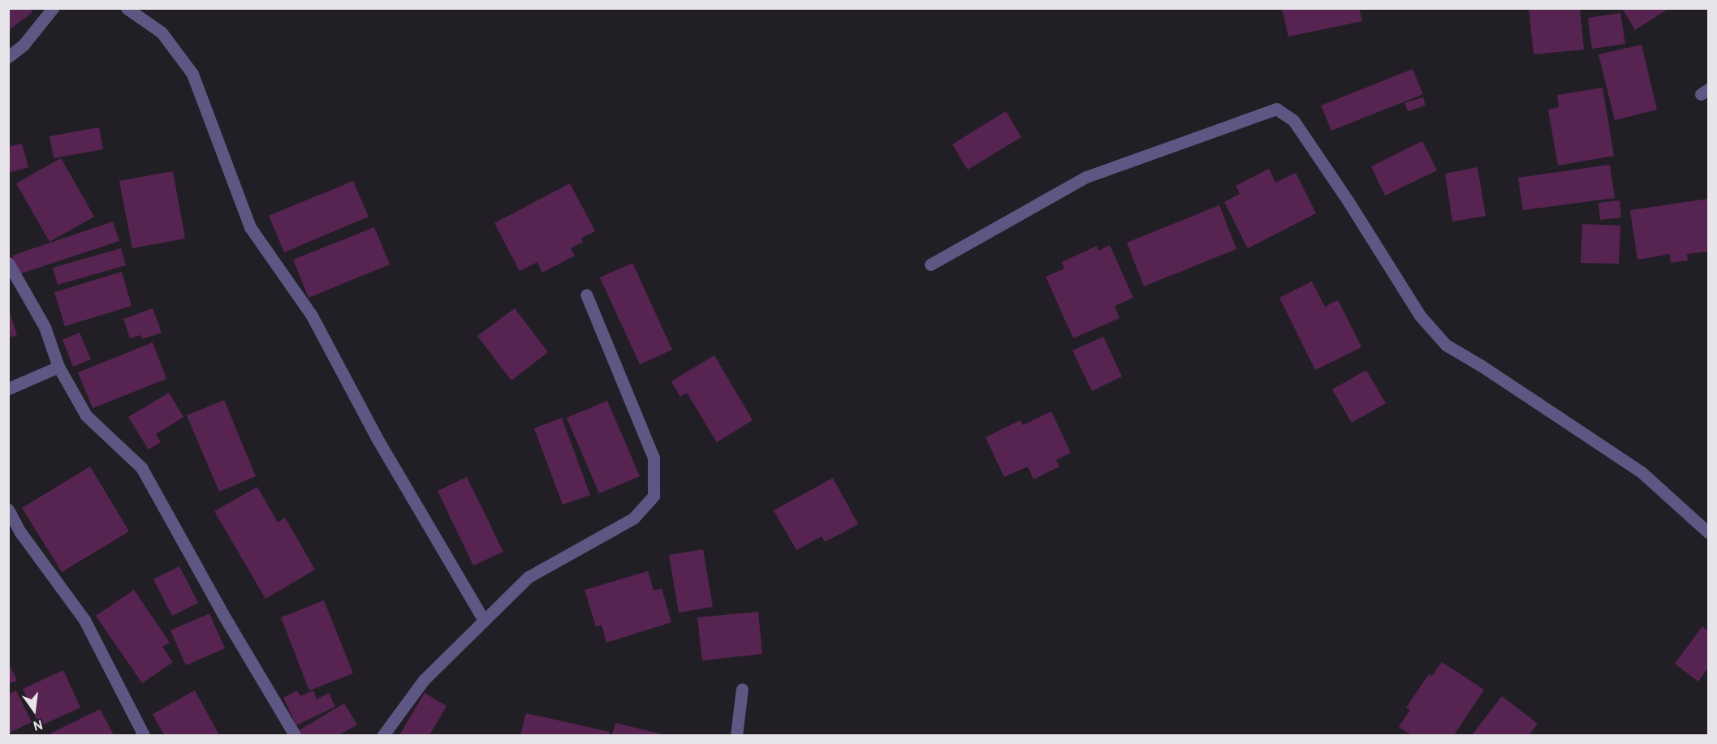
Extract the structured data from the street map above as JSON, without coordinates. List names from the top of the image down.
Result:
{
  "north": "bottom"
}
